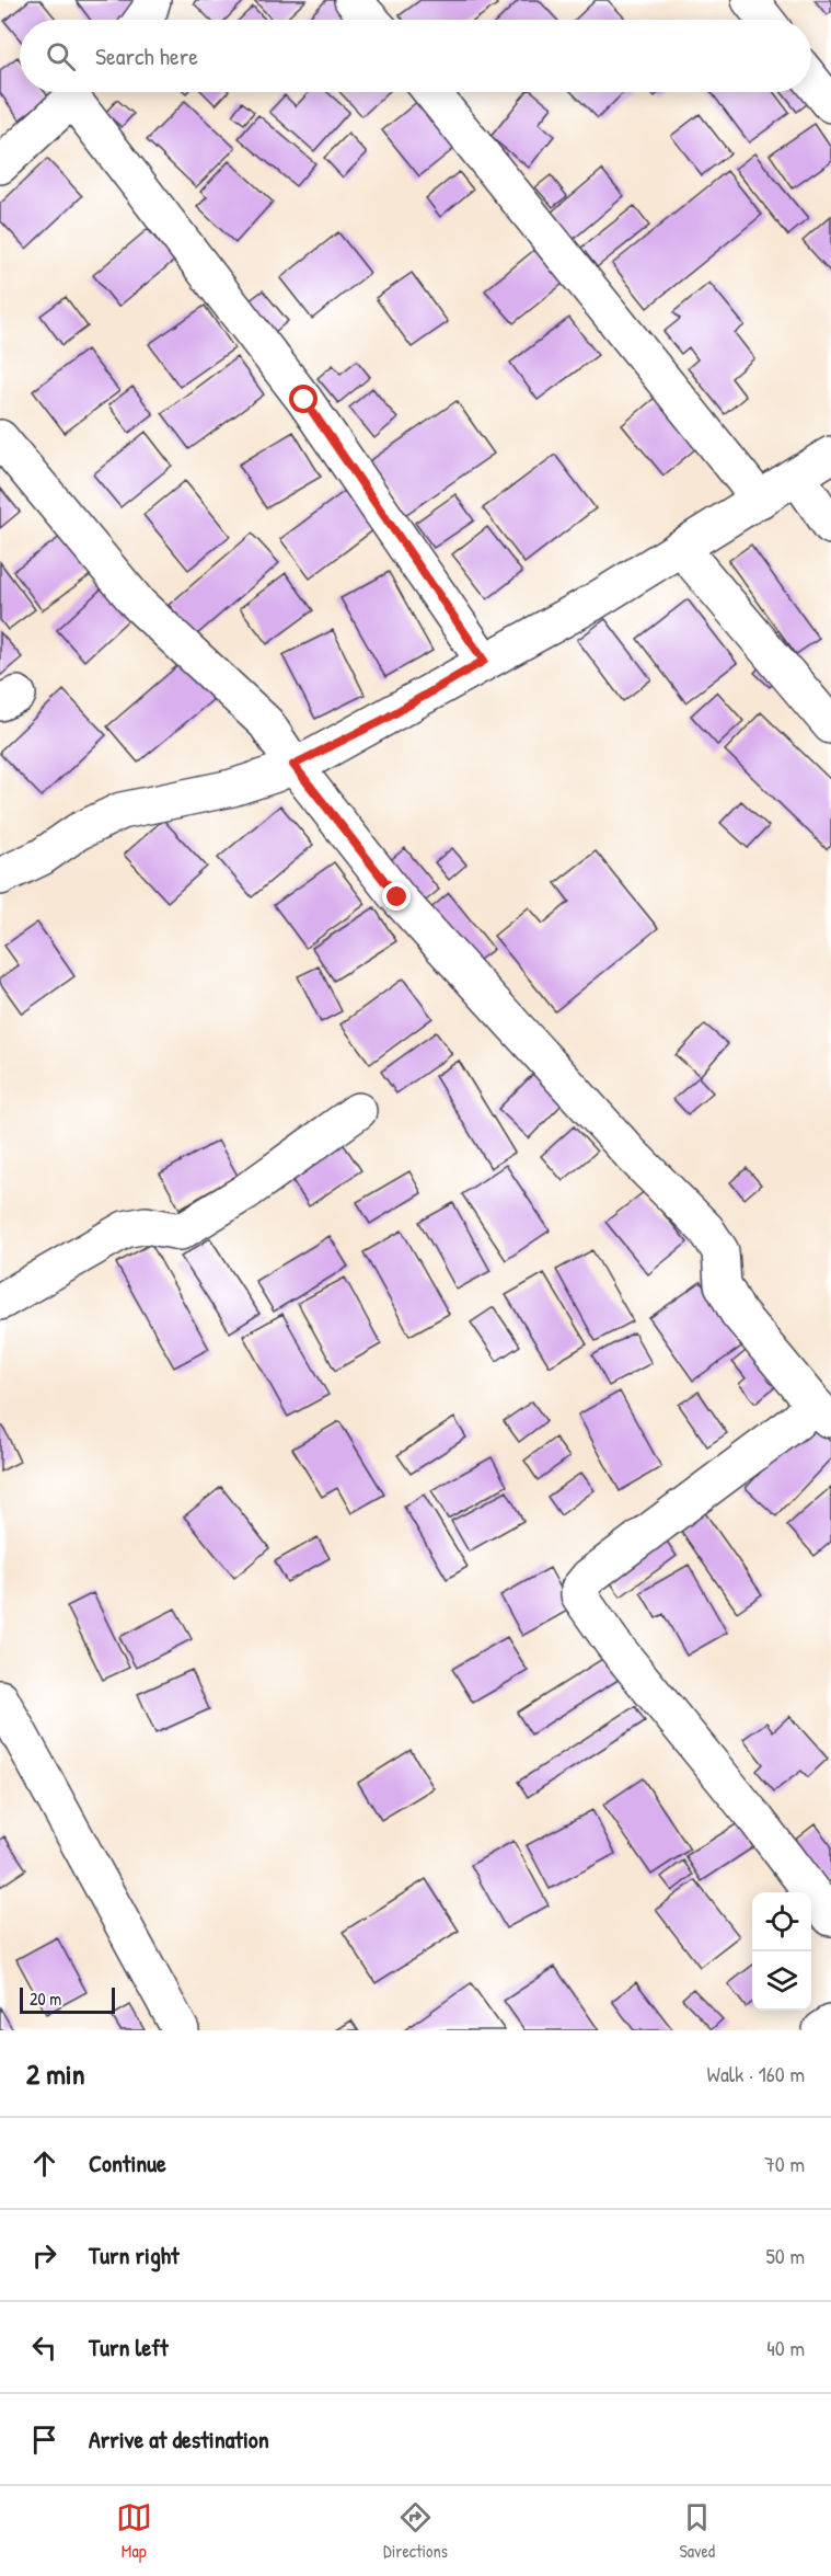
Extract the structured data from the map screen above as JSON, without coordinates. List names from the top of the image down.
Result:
{
  "scale_bar": "20 m",
  "page": {
    "search": "Search here",
    "scale": "20 m",
    "heading": ["2 min", "Walk · 160 m"],
    "list": [
      ["Continue", "70 m"],
      ["Turn right", "50 m"],
      ["Turn left", "40 m"],
      "Arrive at destination"
    ],
    "nav": ["Map", "Directions", "Saved"]
  }
}
